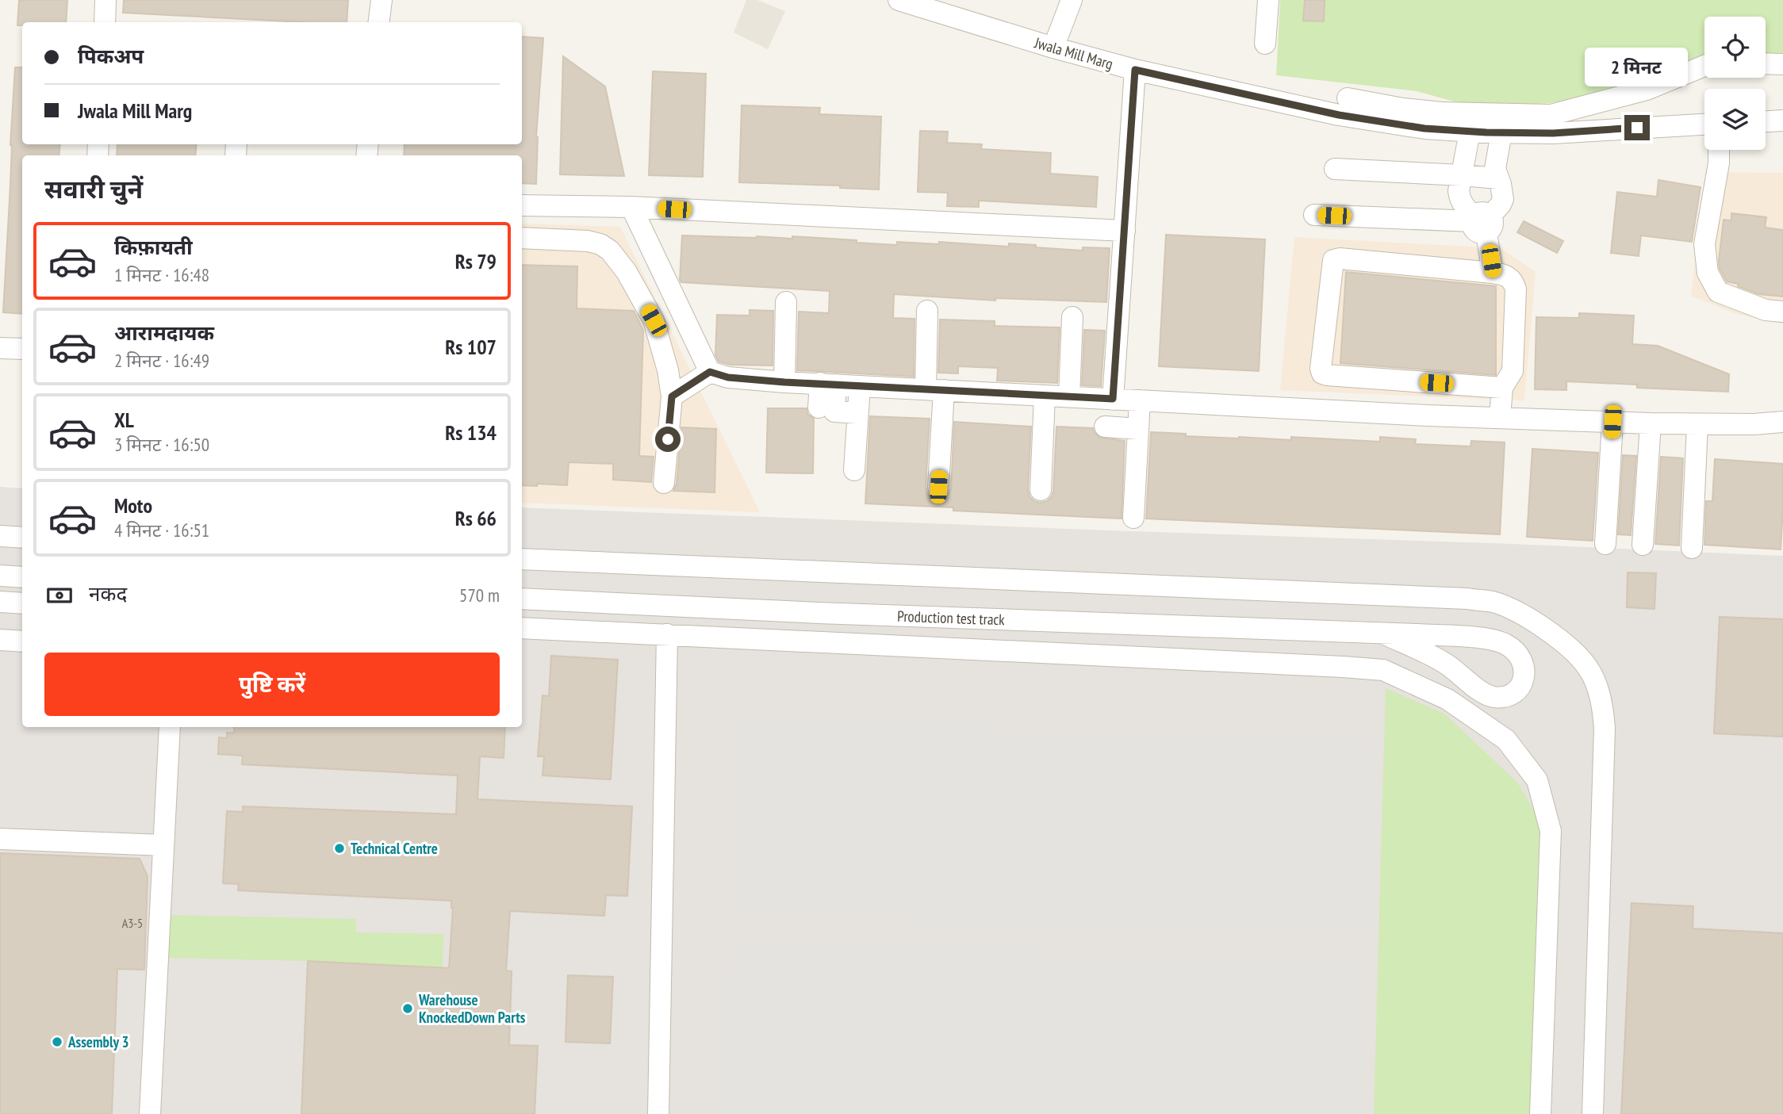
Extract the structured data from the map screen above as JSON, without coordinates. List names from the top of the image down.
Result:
{
  "streets": {
    "street": ["Jwala Mill Marg", "Production test track"]
  },
  "places": ["Technical Centre", "Warehouse KnockedDown Parts", "Assembly 3"],
  "house_numbers": ["A3-5"],
  "page": {
    "banner": ["पिकअप", "Jwala Mill Marg"],
    "bubble": "2 मिनट",
    "heading": "सवारी चुनें",
    "list": [
      {
        "name": "किफ़ायती",
        "note": "1 मिनट · 16:48",
        "value": "Rs 79"
      },
      {
        "name": "आरामदायक",
        "note": "2 मिनट · 16:49",
        "value": "Rs 107"
      },
      {
        "name": "XL",
        "note": "3 मिनट · 16:50",
        "value": "Rs 134"
      },
      {
        "name": "Moto",
        "note": "4 मिनट · 16:51",
        "value": "Rs 66"
      }
    ],
    "pay": ["नकद", "570 m"],
    "buttons": "पुष्टि करें"
  }
}
